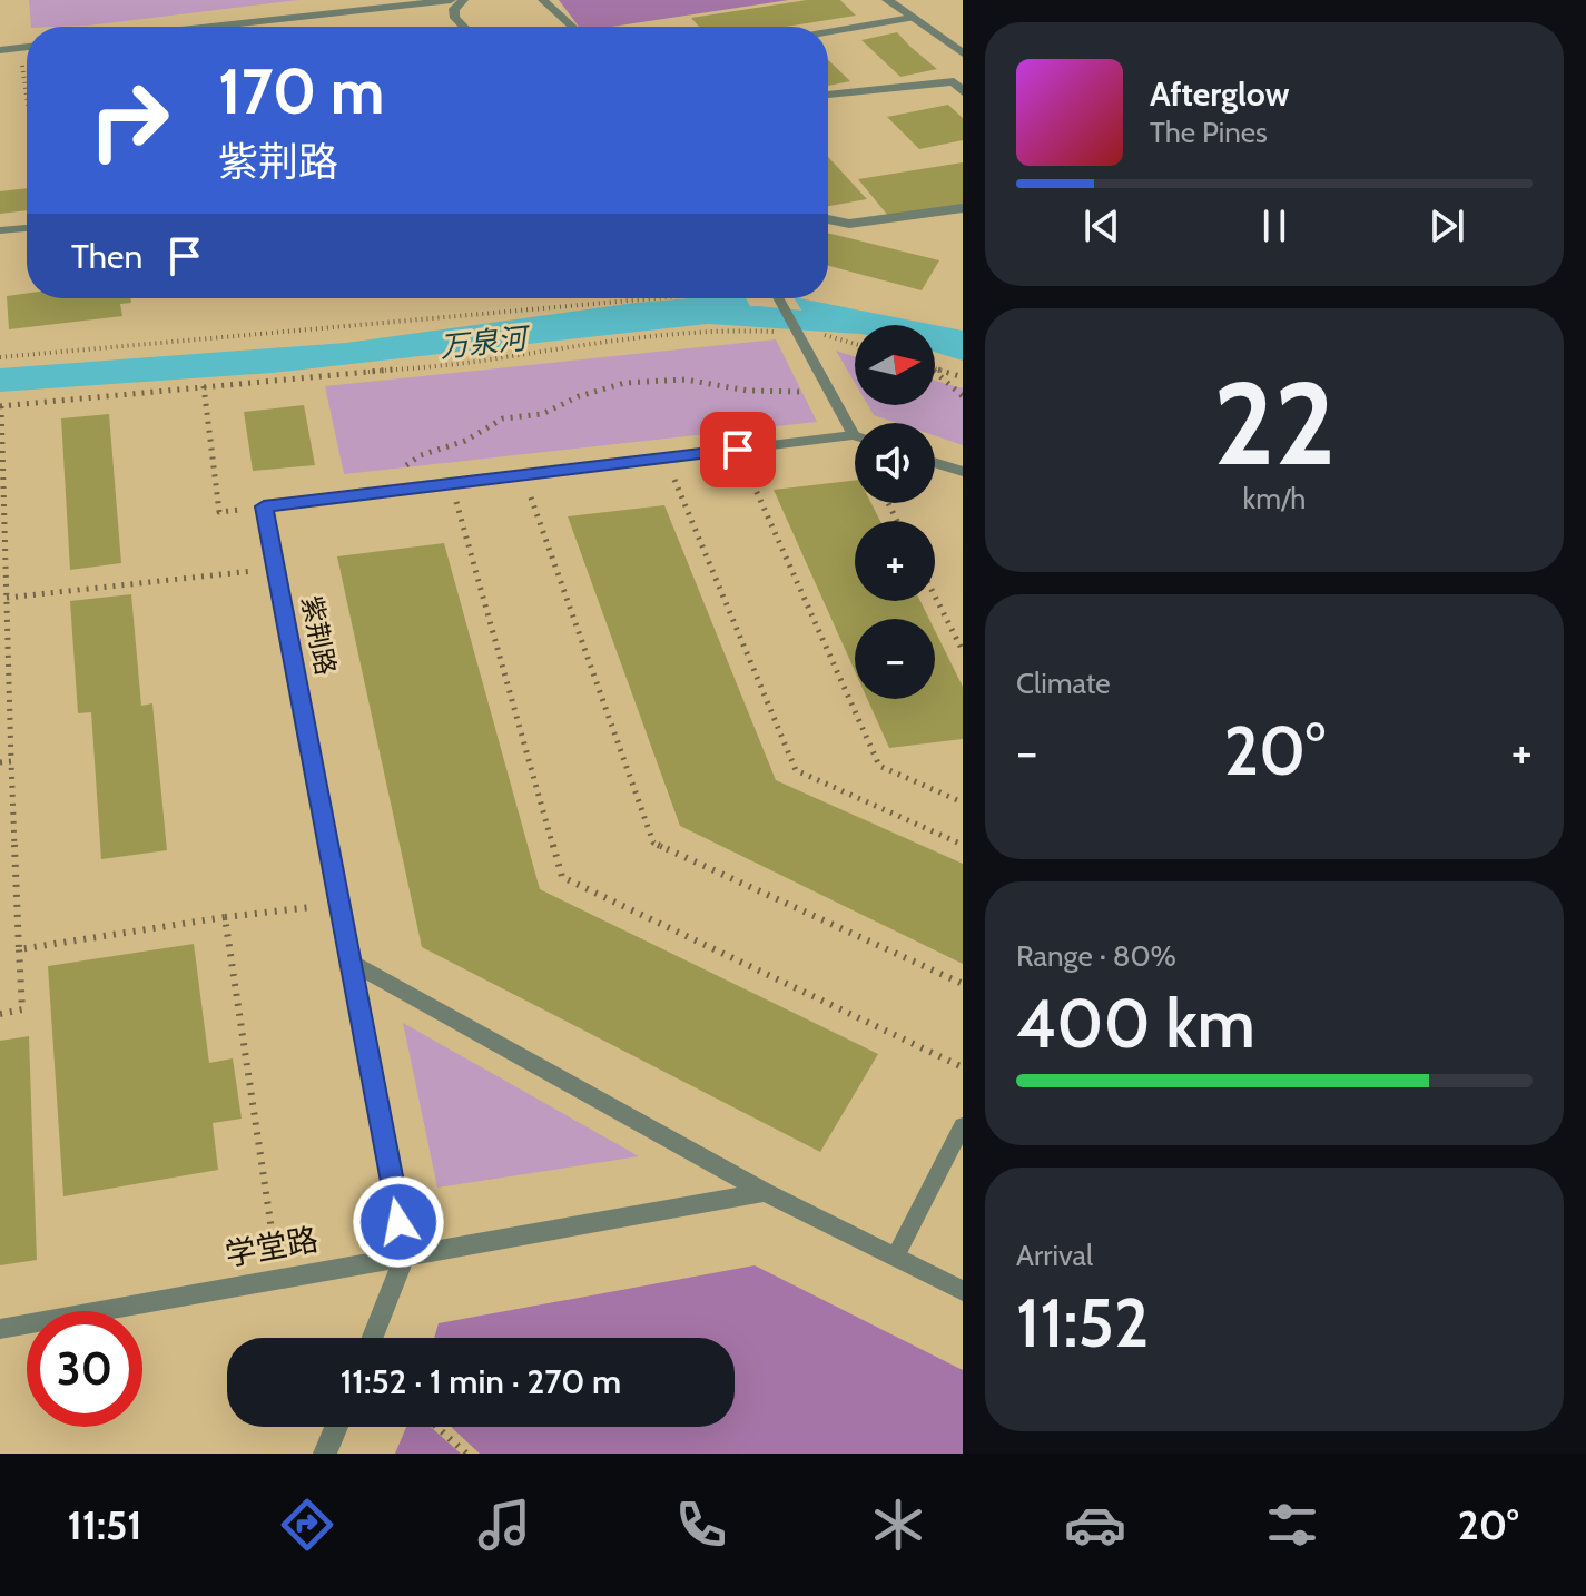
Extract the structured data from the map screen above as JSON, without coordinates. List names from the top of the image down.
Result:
{
  "streets": {
    "street": ["紫荆路", "学堂路"]
  },
  "crossings": [
    ["紫荆路", "学堂路"]
  ],
  "water": ["万泉河"],
  "north": "right",
  "page": {
    "turn": ["170 m", "紫荆路"],
    "song": ["Afterglow", "The Pines"],
    "then": "Then",
    "tile": [
      ["22", "km/h"],
      "Climate",
      ["Range · 80%", "400 km"],
      ["Arrival", "11:52"]
    ],
    "map_buttons": ["+", "−"],
    "heat": ["−", "20°", "+"],
    "limit": "30",
    "trip": "11:52 · 1 min · 270 m",
    "tabs": ["11:51", "20°"]
  }
}
